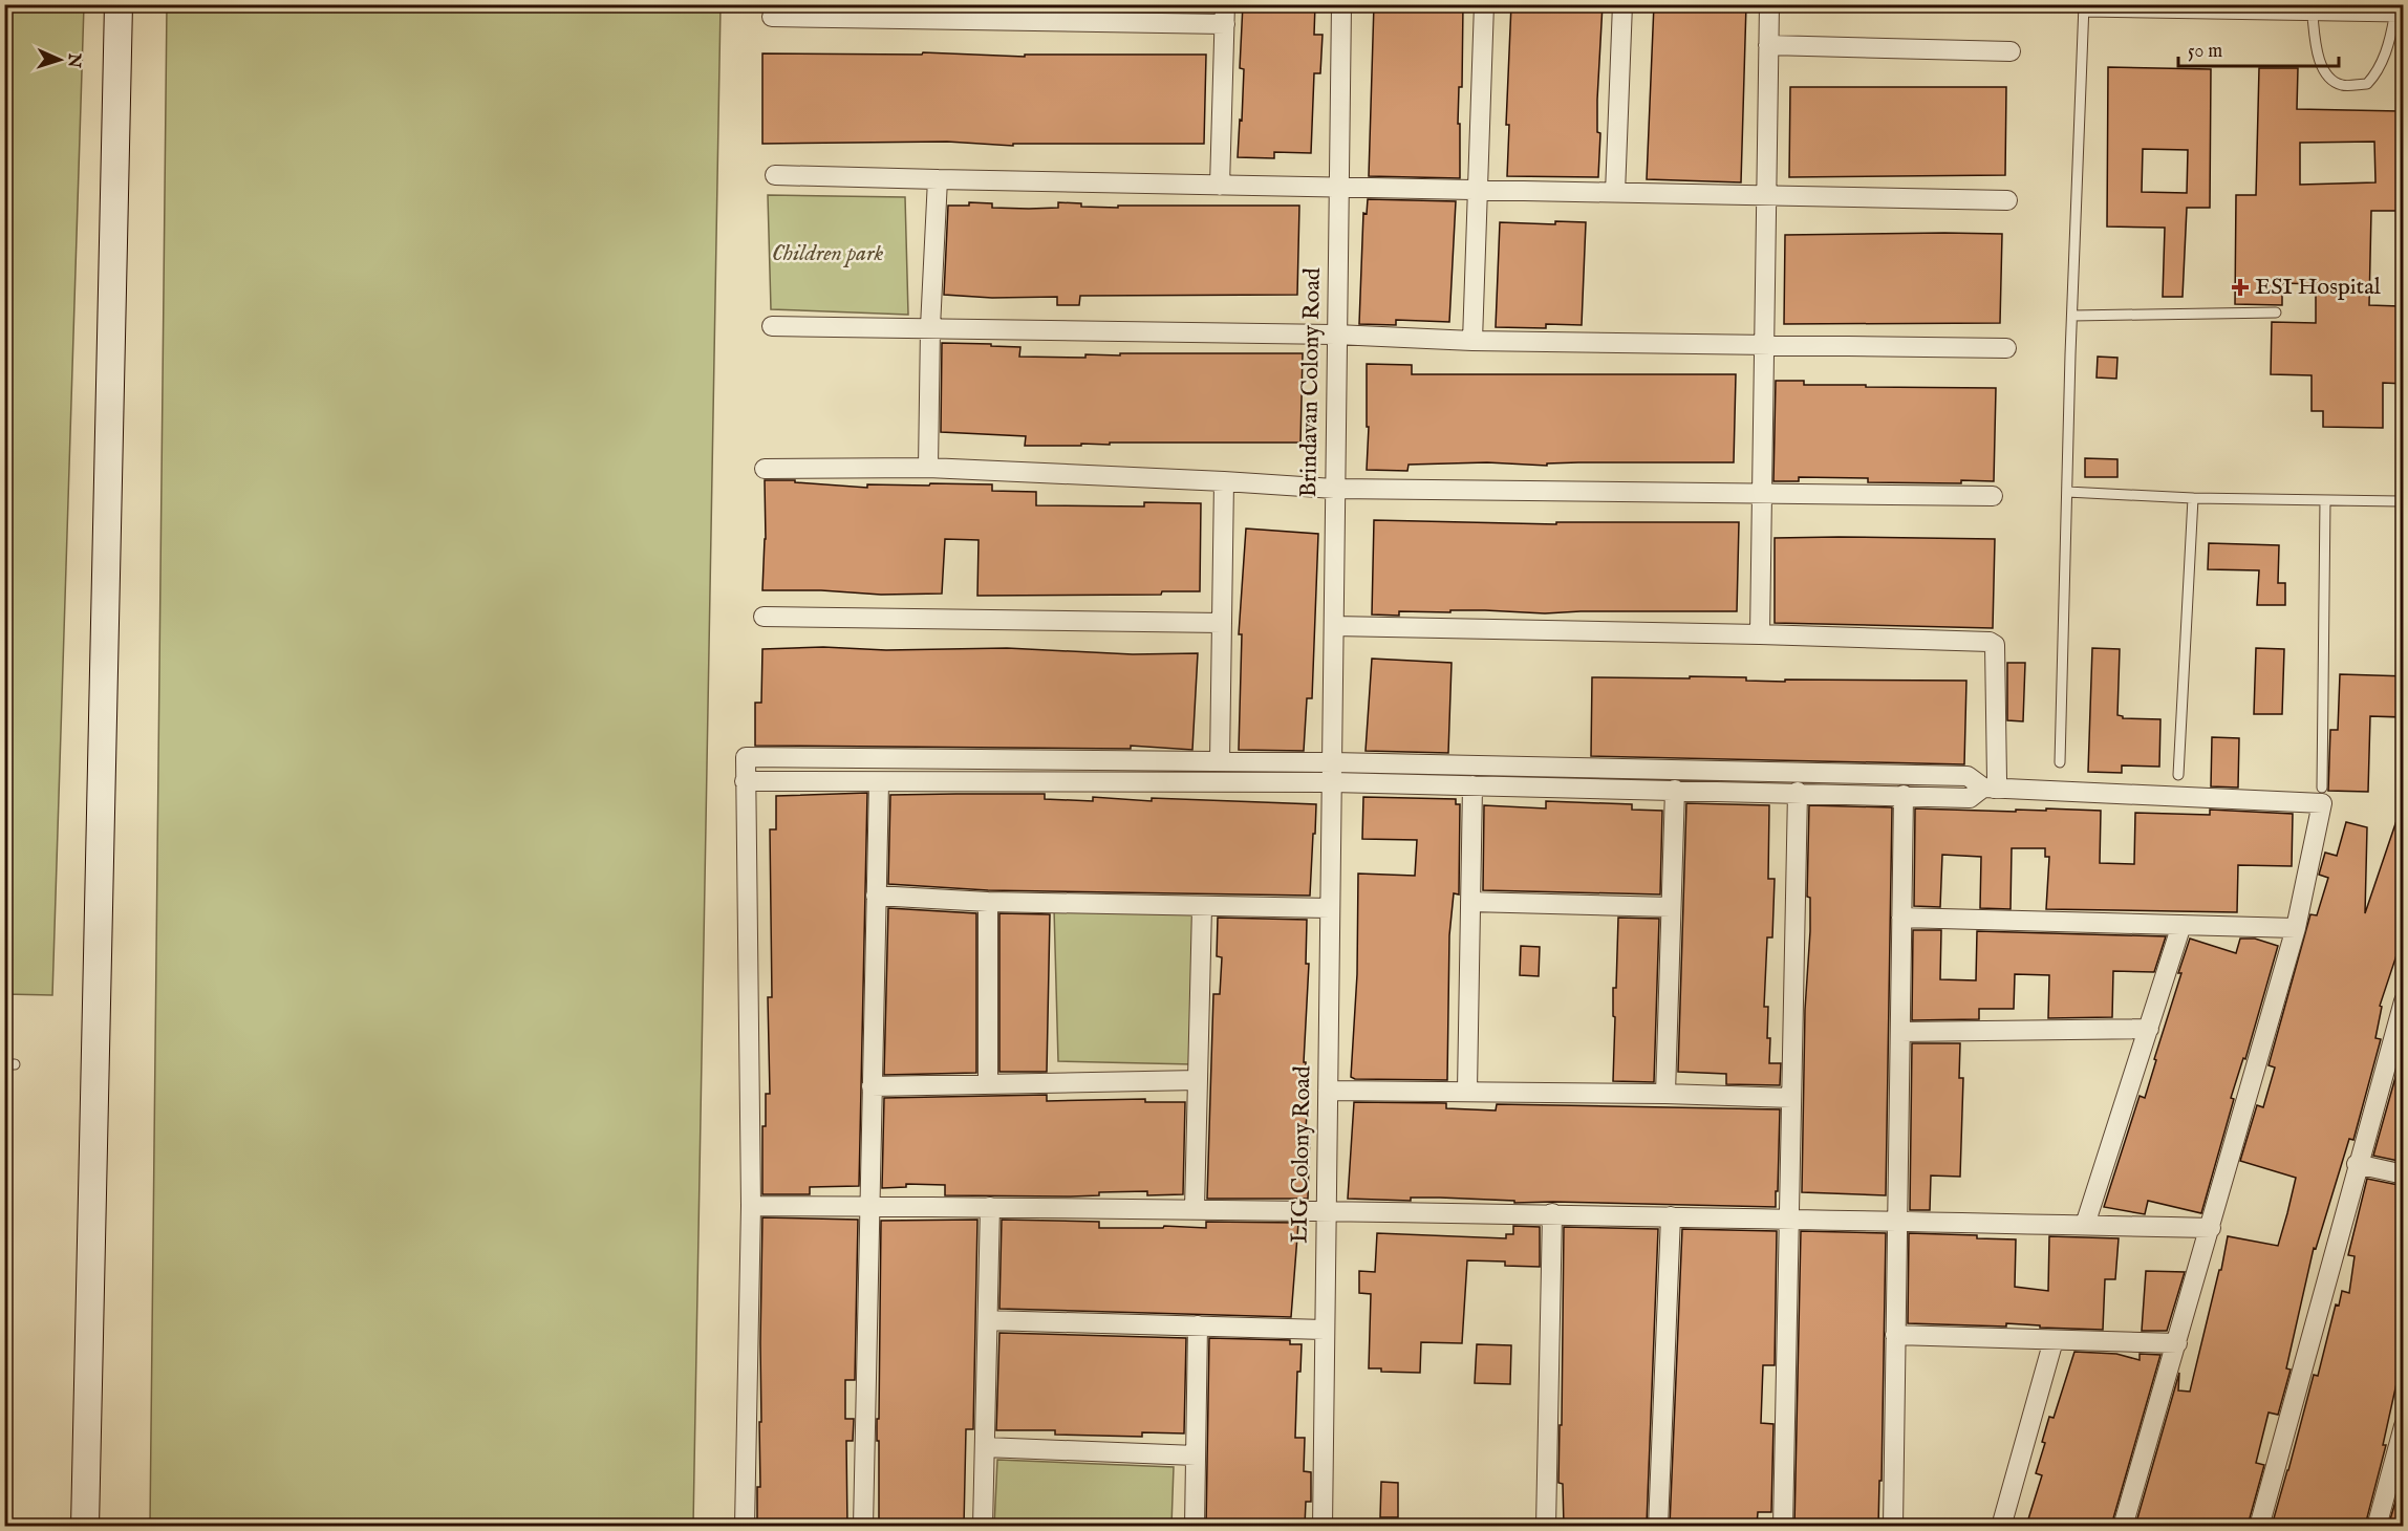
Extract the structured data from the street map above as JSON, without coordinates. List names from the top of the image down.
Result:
{
  "streets": {
    "street": ["Brindavan Colony Road", "LIG Colony Road"]
  },
  "crossings": [
    ["Brindavan Colony Road", "LIG Colony Road"]
  ],
  "parks": ["Children park"],
  "places": {
    "health": ["ESI Hospital"]
  },
  "scale_bar": "50 m",
  "north": "right"
}
